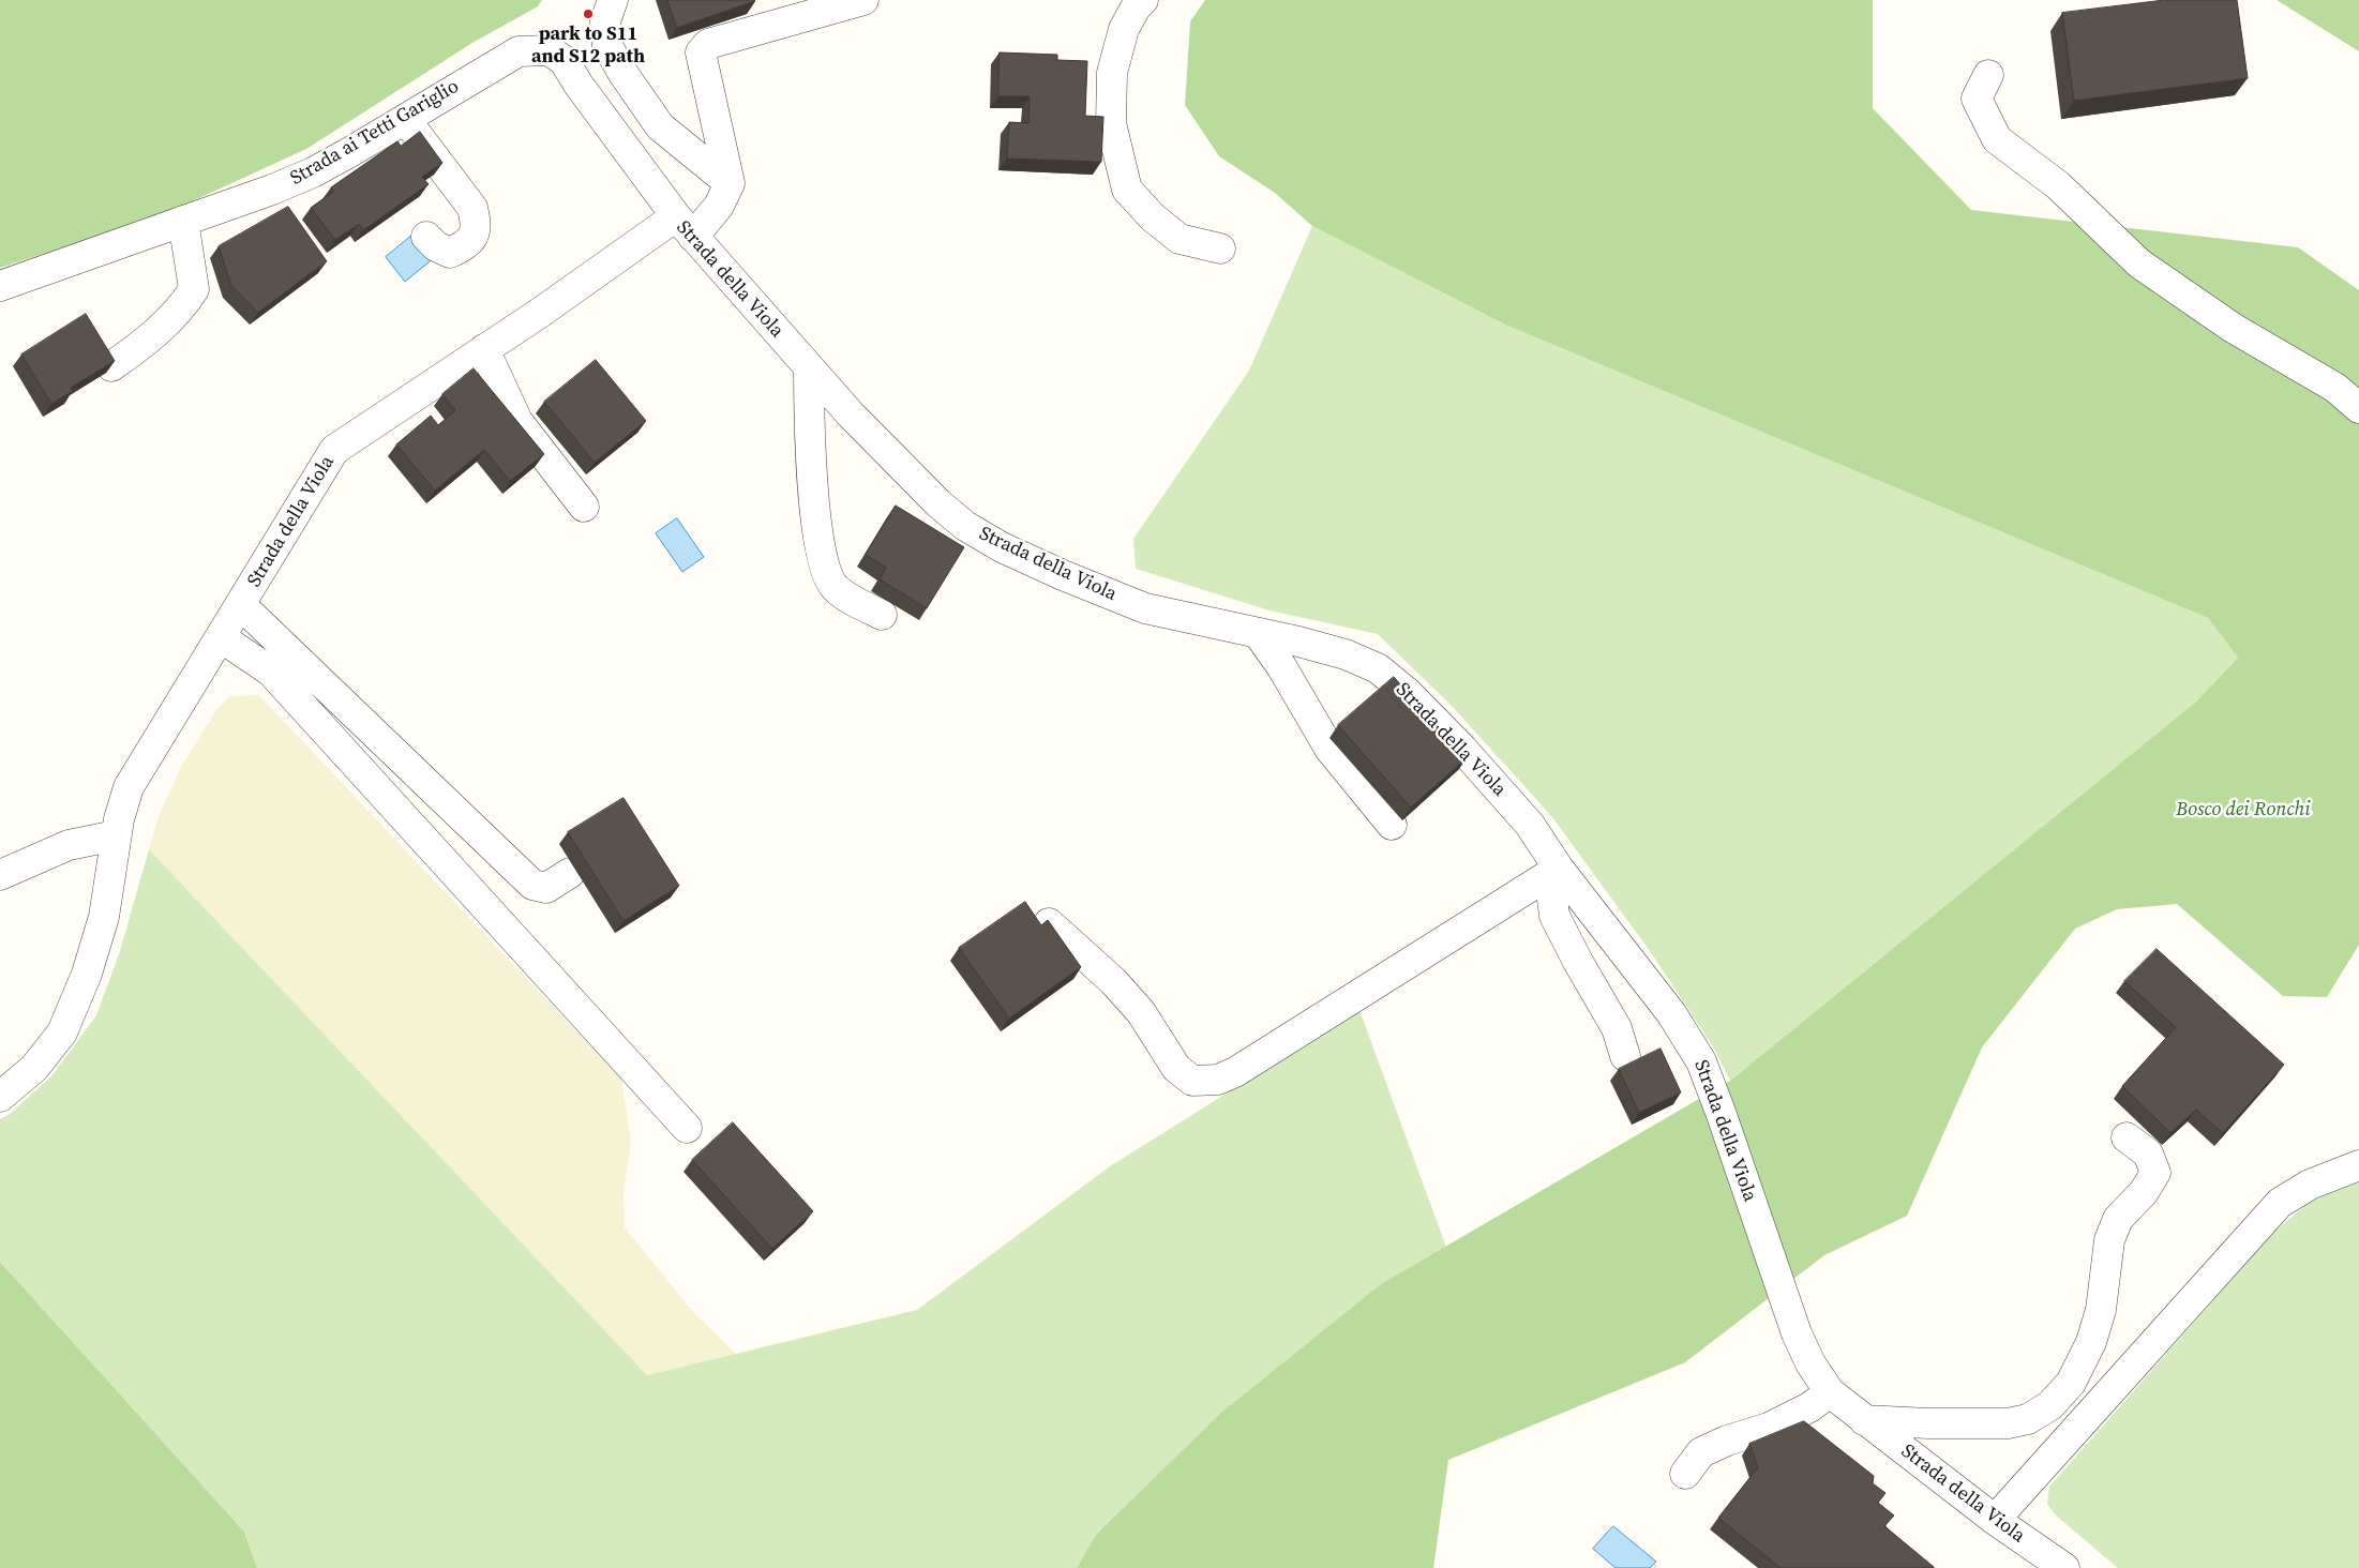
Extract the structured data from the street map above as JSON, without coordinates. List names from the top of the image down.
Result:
{
  "streets": {
    "street": ["Strada ai Tetti Gariglio", "Strada della Viola"]
  },
  "crossings": [
    ["Strada ai Tetti Gariglio", "Strada della Viola"]
  ],
  "parks": ["Bosco dei Ronchi"],
  "places": ["park to S11 and S12 path"]
}
